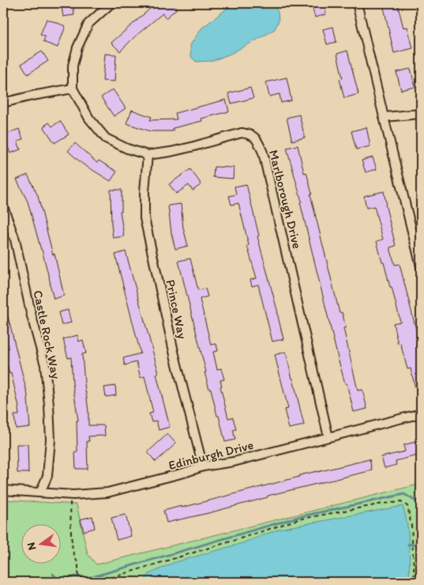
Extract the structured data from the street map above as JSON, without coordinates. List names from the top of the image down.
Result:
{
  "streets": {
    "street": [
      "Marlborough Drive",
      "Prince Way",
      "Castle Rock Way",
      "Edinburgh Drive"
    ]
  },
  "crossings": [
    ["Marlborough Drive", "Prince Way"],
    ["Marlborough Drive", "Edinburgh Drive"],
    ["Prince Way", "Edinburgh Drive"],
    ["Castle Rock Way", "Edinburgh Drive"]
  ],
  "north": "left"
}
